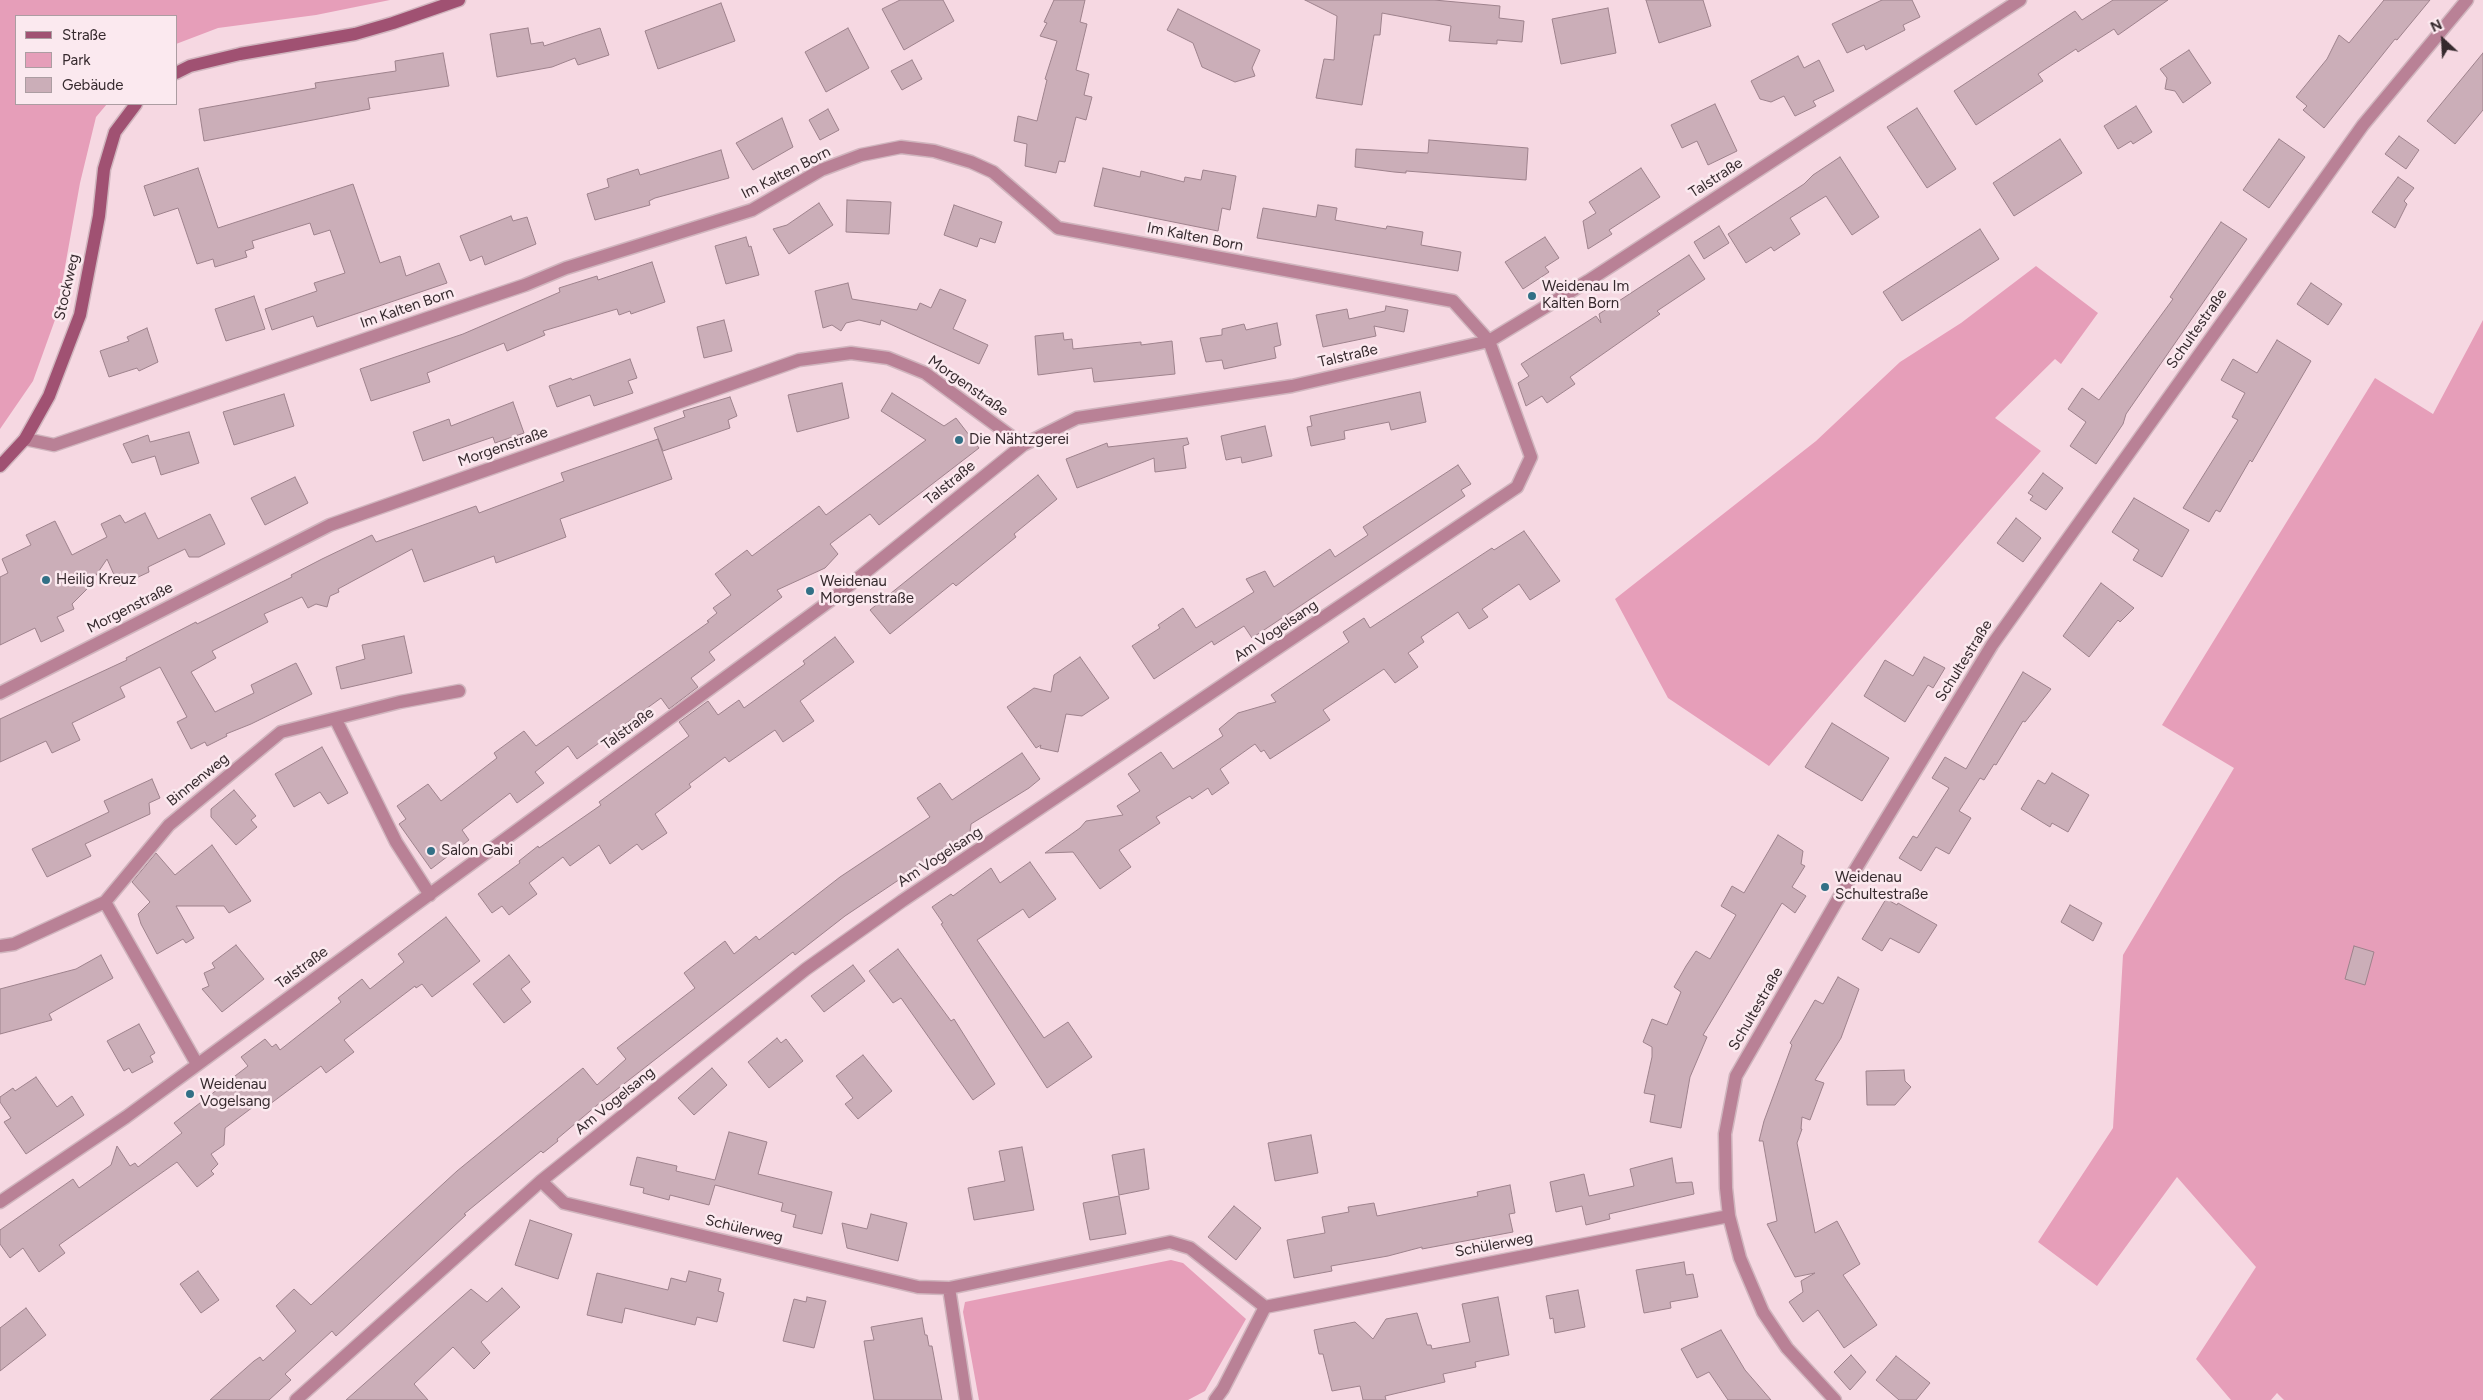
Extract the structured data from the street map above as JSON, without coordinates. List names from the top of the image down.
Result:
{
  "streets": {
    "street": [
      "Im Kalten Born",
      "Talstraße",
      "Stockweg",
      "Schultestraße",
      "Morgenstraße",
      "Am Vogelsang",
      "Binnenweg",
      "Schülerweg"
    ]
  },
  "crossings": [
    ["Im Kalten Born", "Talstraße"],
    ["Im Kalten Born", "Stockweg"],
    ["Im Kalten Born", "Am Vogelsang"],
    ["Talstraße", "Morgenstraße"],
    ["Talstraße", "Am Vogelsang"],
    ["Schultestraße", "Schülerweg"],
    ["Am Vogelsang", "Schülerweg"]
  ],
  "places": [
    "Weidenau Im Kalten Born",
    "Die Nähtzgerei",
    "Heilig Kreuz",
    "Weidenau Morgenstraße",
    "Salon Gabi",
    "Weidenau Schultestraße",
    "Weidenau Vogelsang"
  ],
  "legend": ["Straße", "Park", "Gebäude"],
  "north": "top left"
}
